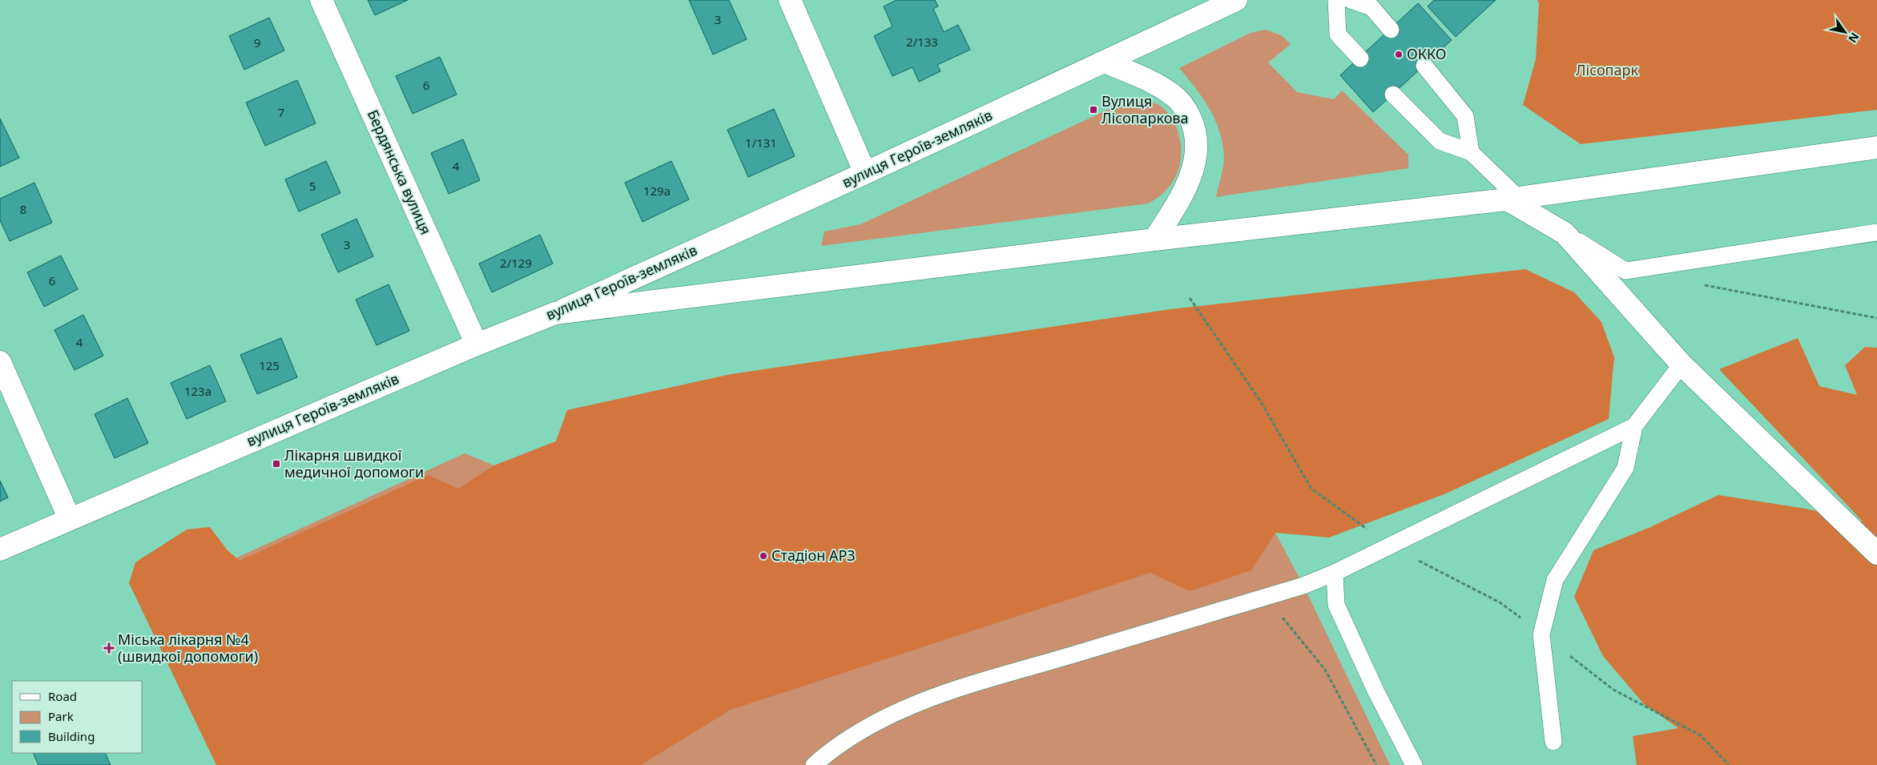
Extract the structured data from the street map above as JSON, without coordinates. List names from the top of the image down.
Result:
{
  "streets": {
    "street": ["вулиця Героїв-земляків", "Бердянська вулиця"]
  },
  "crossings": [
    ["вулиця Героїв-земляків", "Бердянська вулиця"]
  ],
  "parks": ["Лісопарк"],
  "places": {
    "other": ["ОККО", "Стадіон АРЗ"],
    "transit": ["Вулиця Лісопаркова", "Лікарня швидкої медичної допомоги"],
    "health": ["Міська лікарня №4 (швидкої допомоги)"]
  },
  "house_numbers": [
    "3",
    "2/133",
    "9",
    "6",
    "7",
    "1/131",
    "4",
    "5",
    "129а",
    "8",
    "3",
    "2/129",
    "6",
    "4",
    "125",
    "123а"
  ],
  "legend": ["Road", "Park", "Building"],
  "north": "bottom right"
}
